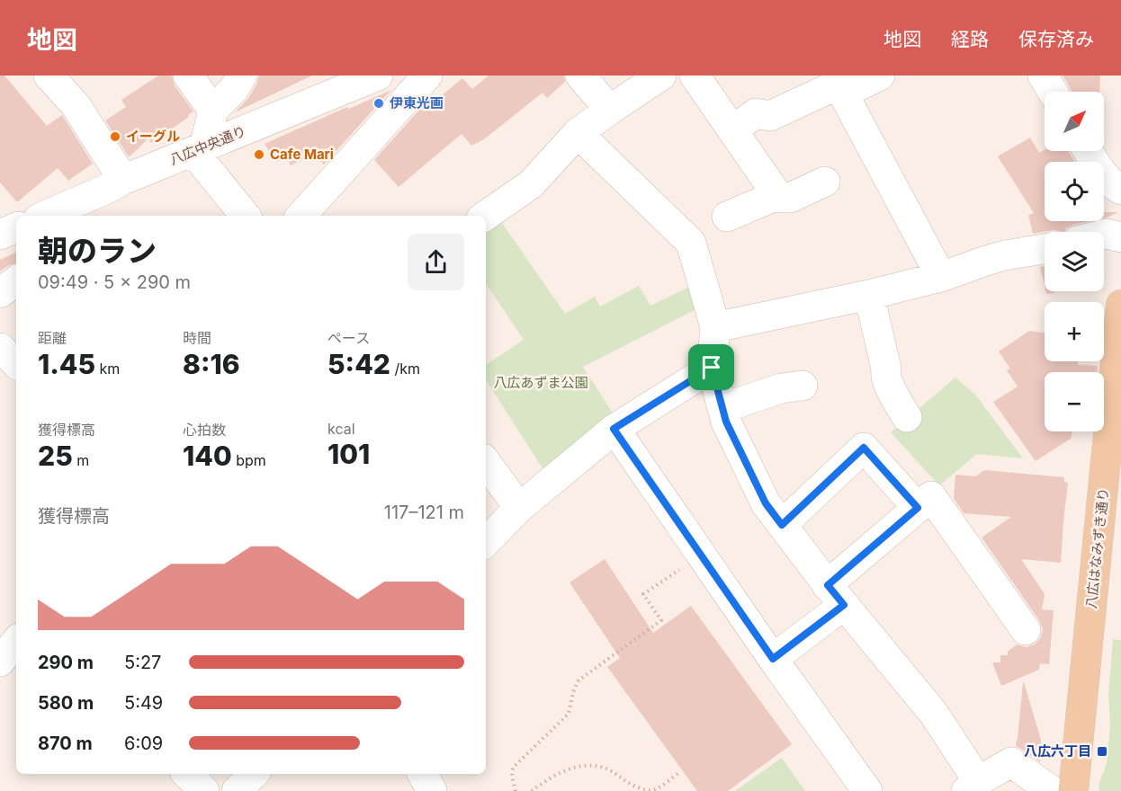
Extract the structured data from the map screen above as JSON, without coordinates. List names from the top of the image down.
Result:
{
  "streets": {
    "main road": ["八広はなみずき通り"],
    "street": ["八広中央通り"]
  },
  "parks": ["八広あずま公園"],
  "places": {
    "other": ["伊東光画", "イーグル", "Cafe Mari"],
    "transit": ["八広六丁目"]
  },
  "north": "top right",
  "page": {
    "header": "地図",
    "nav": ["地図", "経路", "保存済み"],
    "map_buttons": ["+", "−"],
    "heading": ["朝のラン", "09:49 · 5 × 290 m"],
    "stats": [
      ["距離", "1.45 km"],
      ["時間", "8:16"],
      ["ペース", "5:42 /km"],
      ["獲得標高", "25 m"],
      ["心拍数", "140 bpm"],
      ["kcal", "101"]
    ],
    "chart": ["獲得標高", "117–121 m"],
    "list": [
      {
        "name": "290 m",
        "note": "5:27"
      },
      {
        "name": "580 m",
        "note": "5:49"
      },
      {
        "name": "870 m",
        "note": "6:09"
      }
    ]
  }
}
